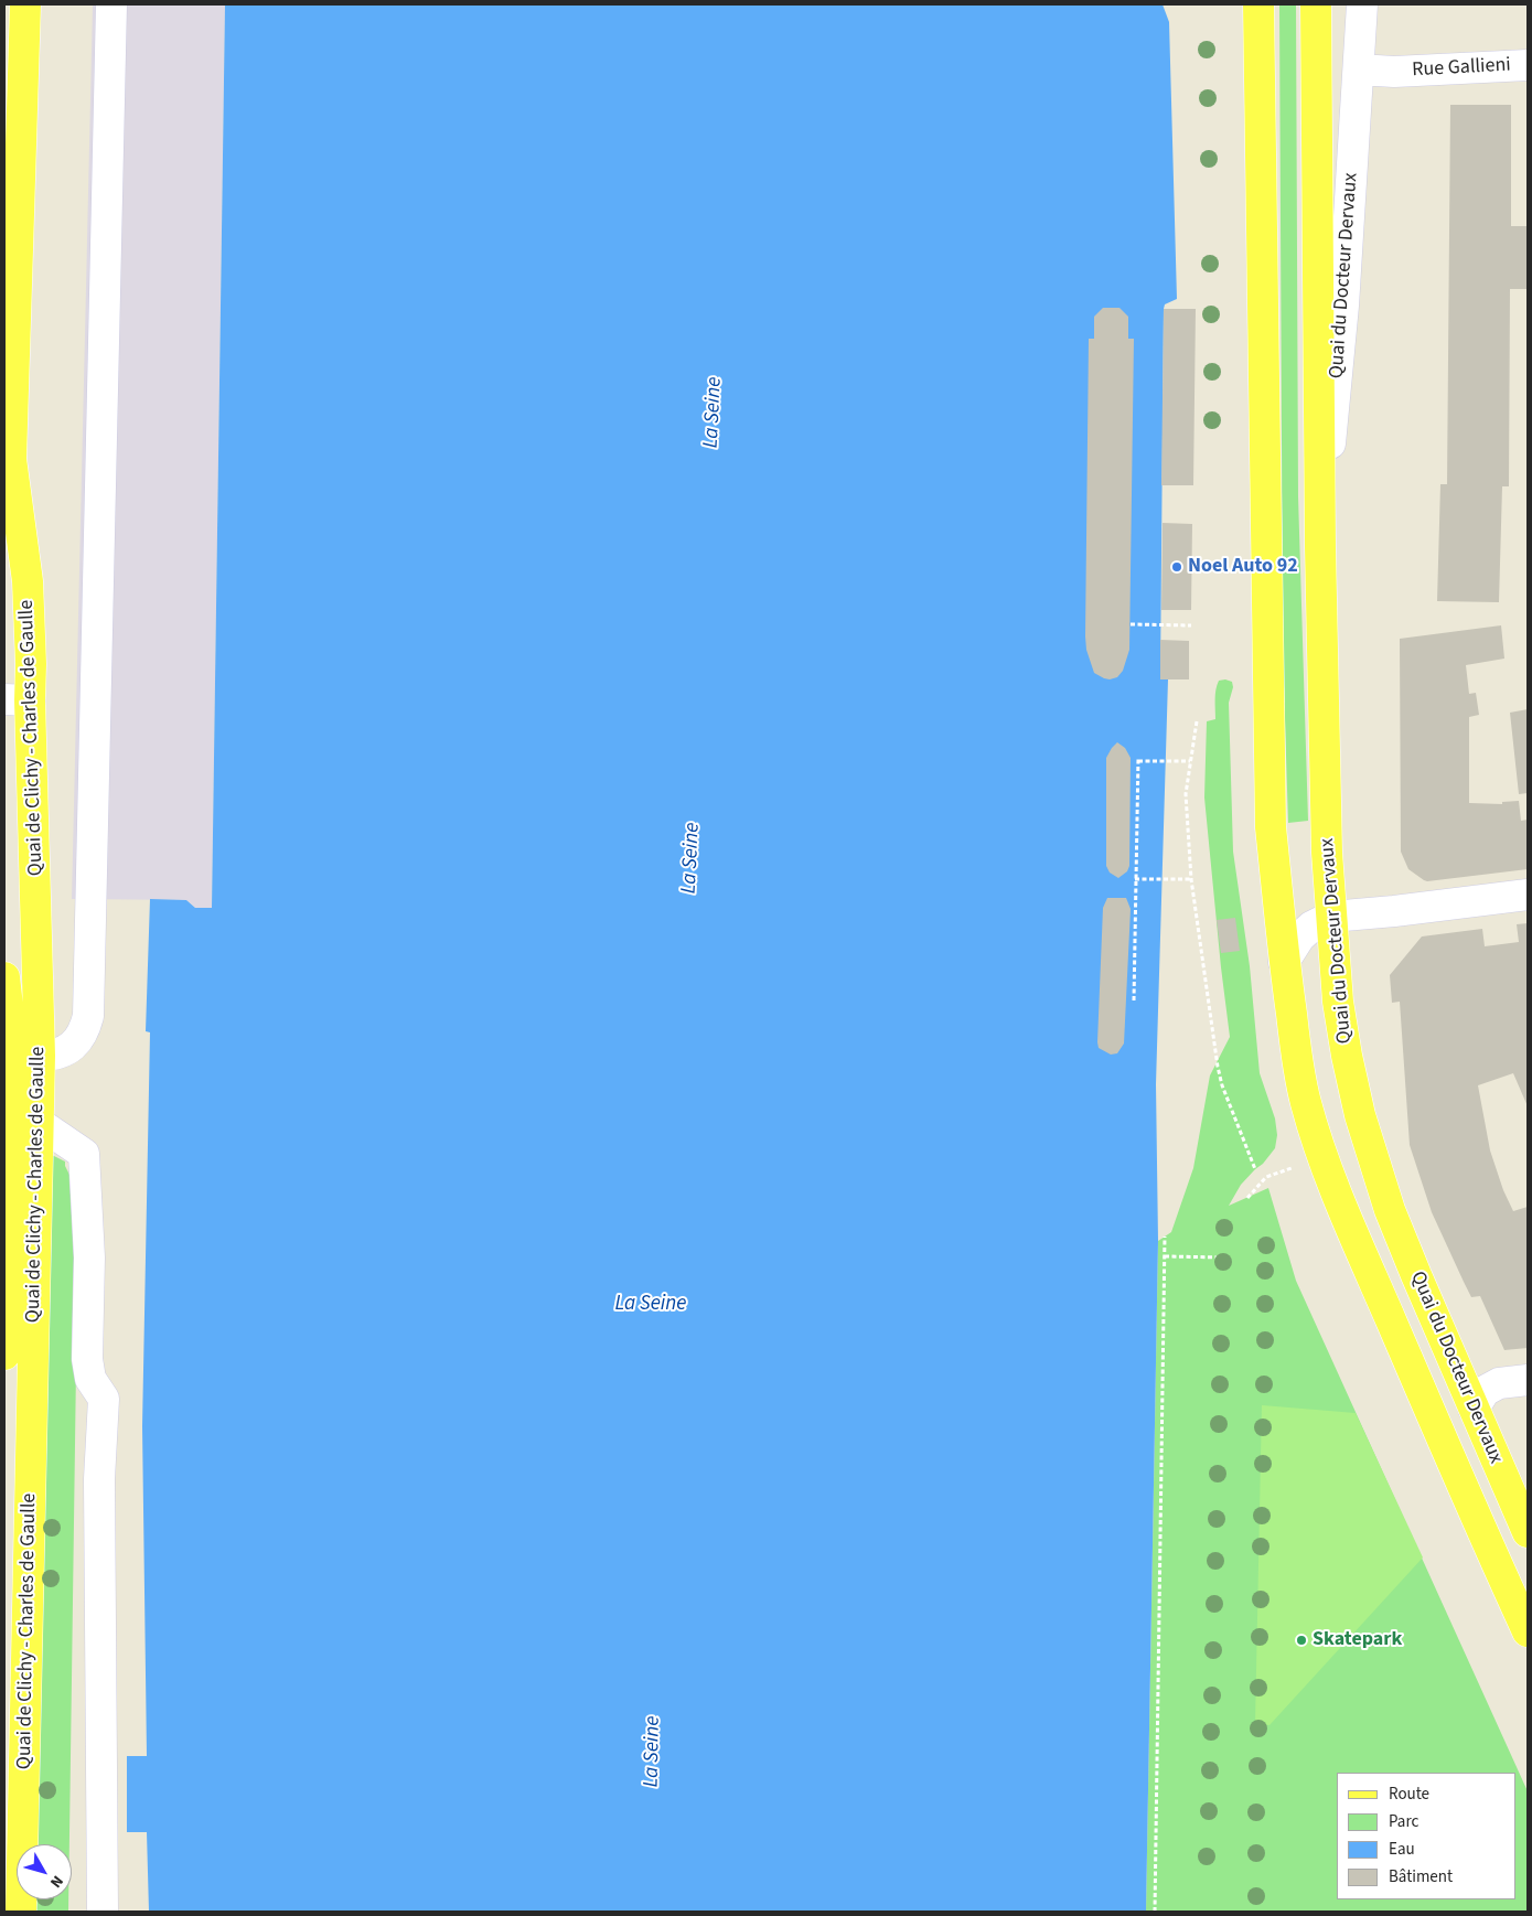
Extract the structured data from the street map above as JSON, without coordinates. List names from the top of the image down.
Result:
{
  "streets": {
    "main road": ["Quai du Docteur Dervaux", "Quai de Clichy - Charles de Gaulle"],
    "street": ["Rue Gallieni"]
  },
  "crossings": [
    ["Rue Gallieni", "Quai du Docteur Dervaux"]
  ],
  "water": ["La Seine"],
  "places": ["Noel Auto 92", "Skatepark"],
  "legend": [
    "Route",
    "Parc",
    "Eau",
    "Bâtiment"
  ],
  "north": "bottom right"
}
